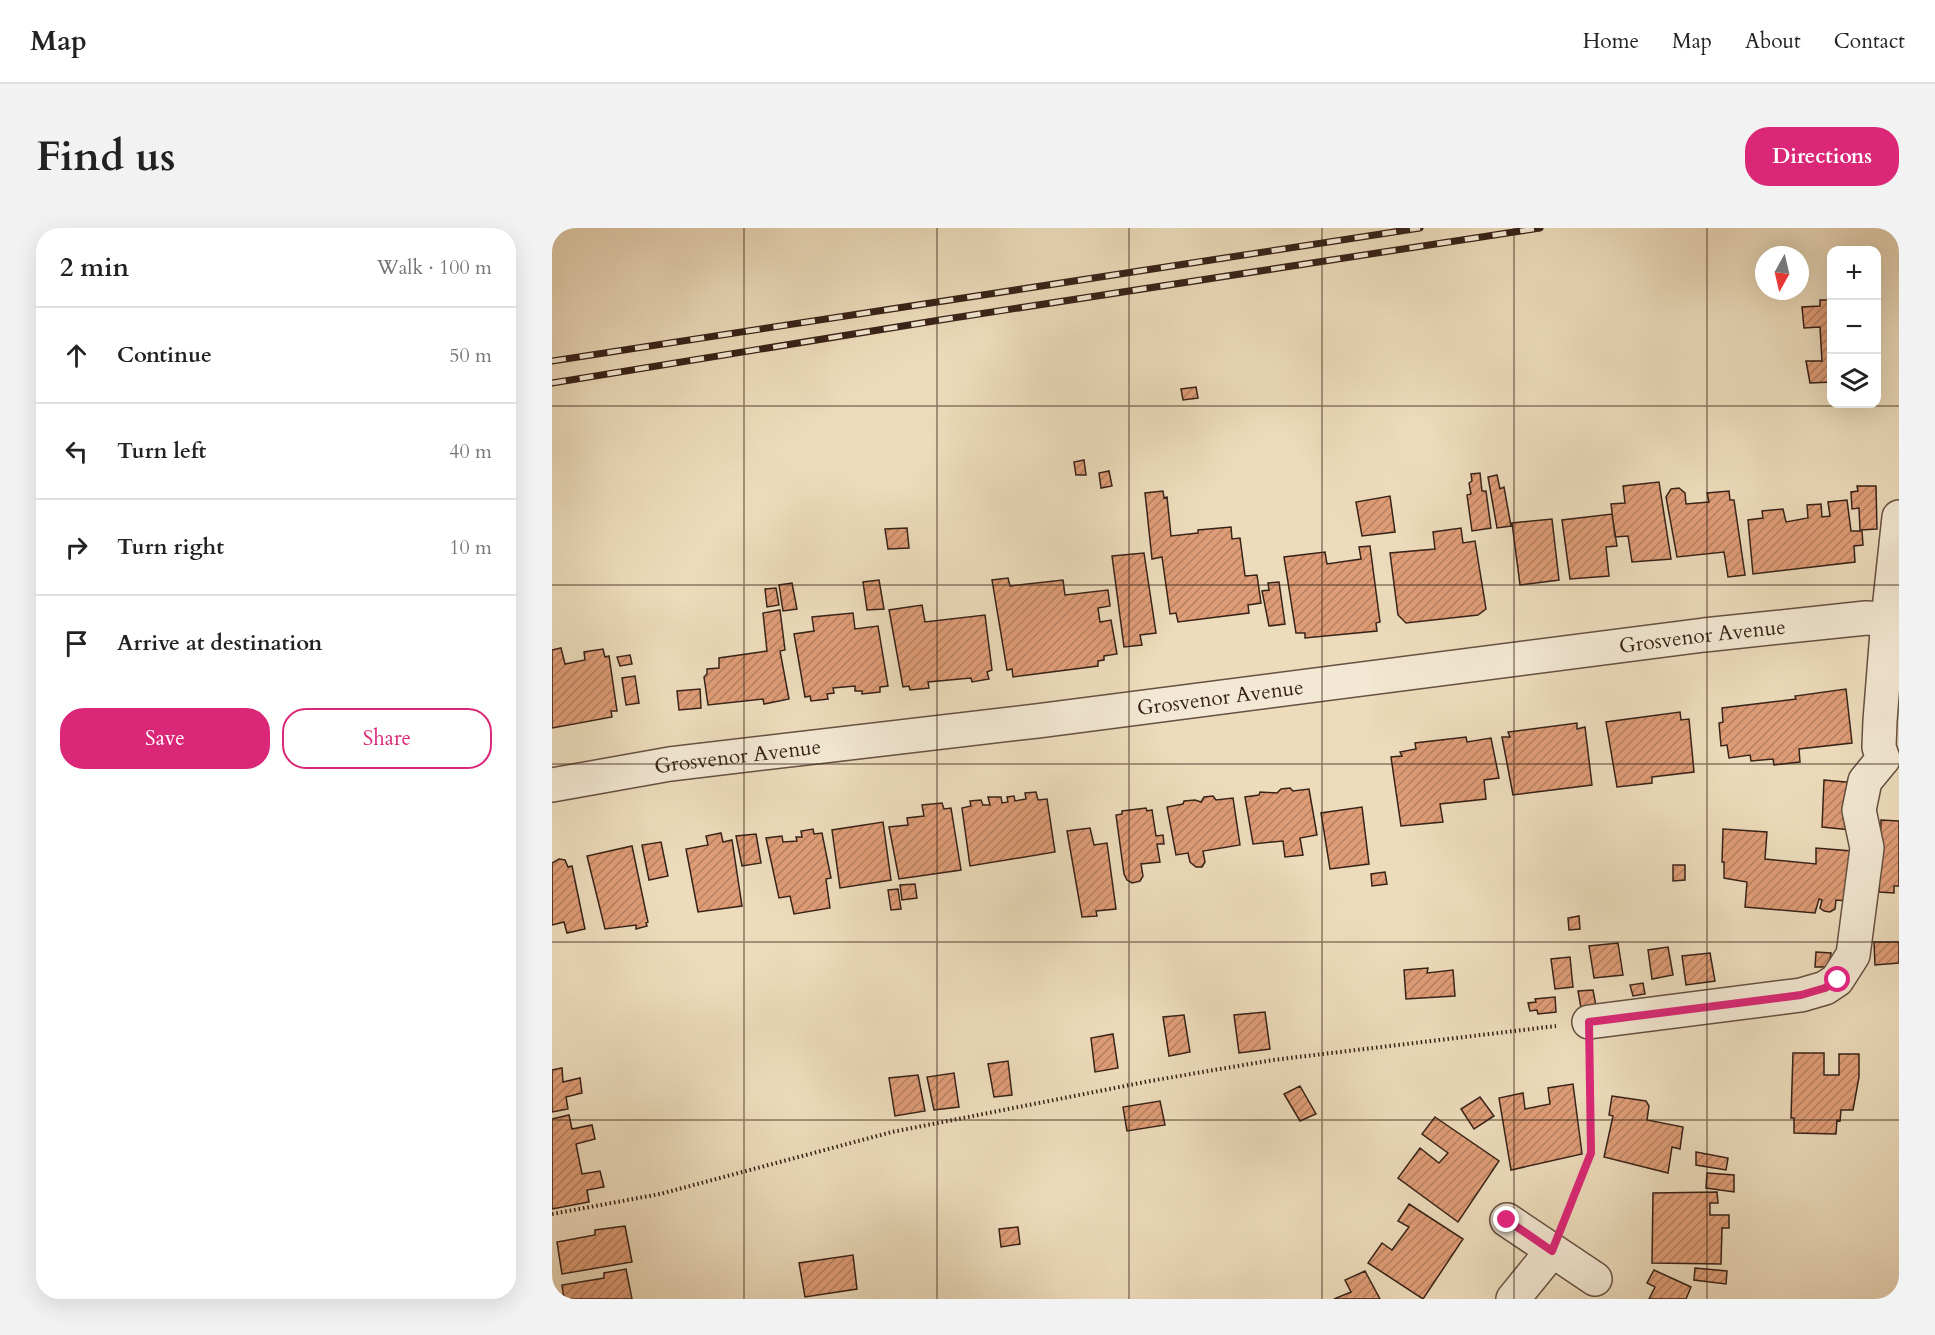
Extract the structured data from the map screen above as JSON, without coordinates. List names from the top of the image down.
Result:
{
  "streets": {
    "street": ["Grosvenor Avenue"]
  },
  "north": "bottom",
  "page": {
    "header": "Map",
    "nav": [
      "Home",
      "Map",
      "About",
      "Contact"
    ],
    "buttons": [
      "Directions",
      ["Save", "Share"]
    ],
    "title": "Find us",
    "heading": ["2 min", "Walk · 100 m"],
    "map_buttons": ["+", "−"],
    "list": [
      ["Continue", "50 m"],
      ["Turn left", "40 m"],
      ["Turn right", "10 m"],
      "Arrive at destination"
    ]
  }
}
